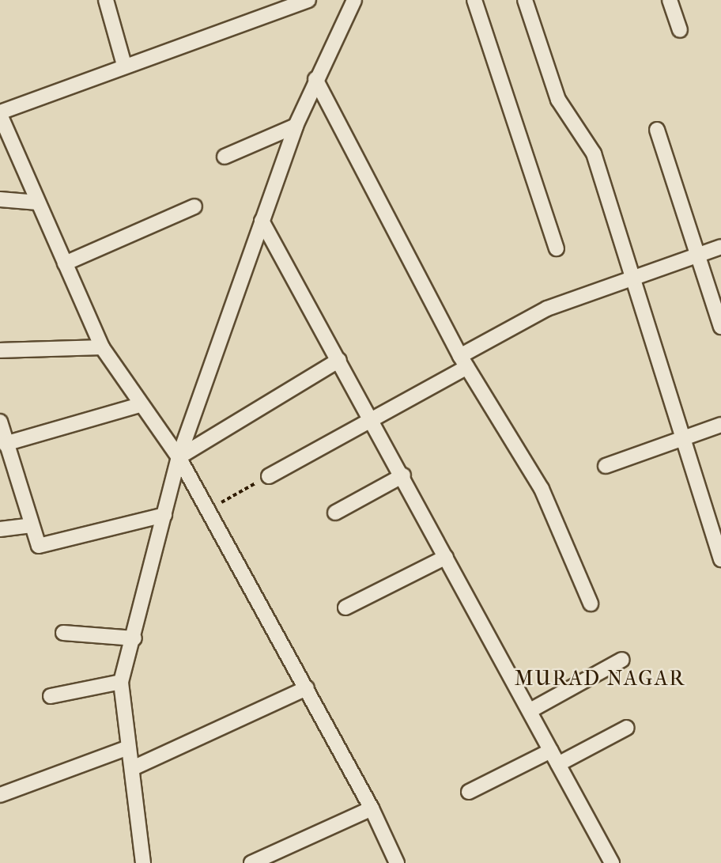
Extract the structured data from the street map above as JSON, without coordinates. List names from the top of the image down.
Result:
{
  "districts": ["MURAD NAGAR"]
}
